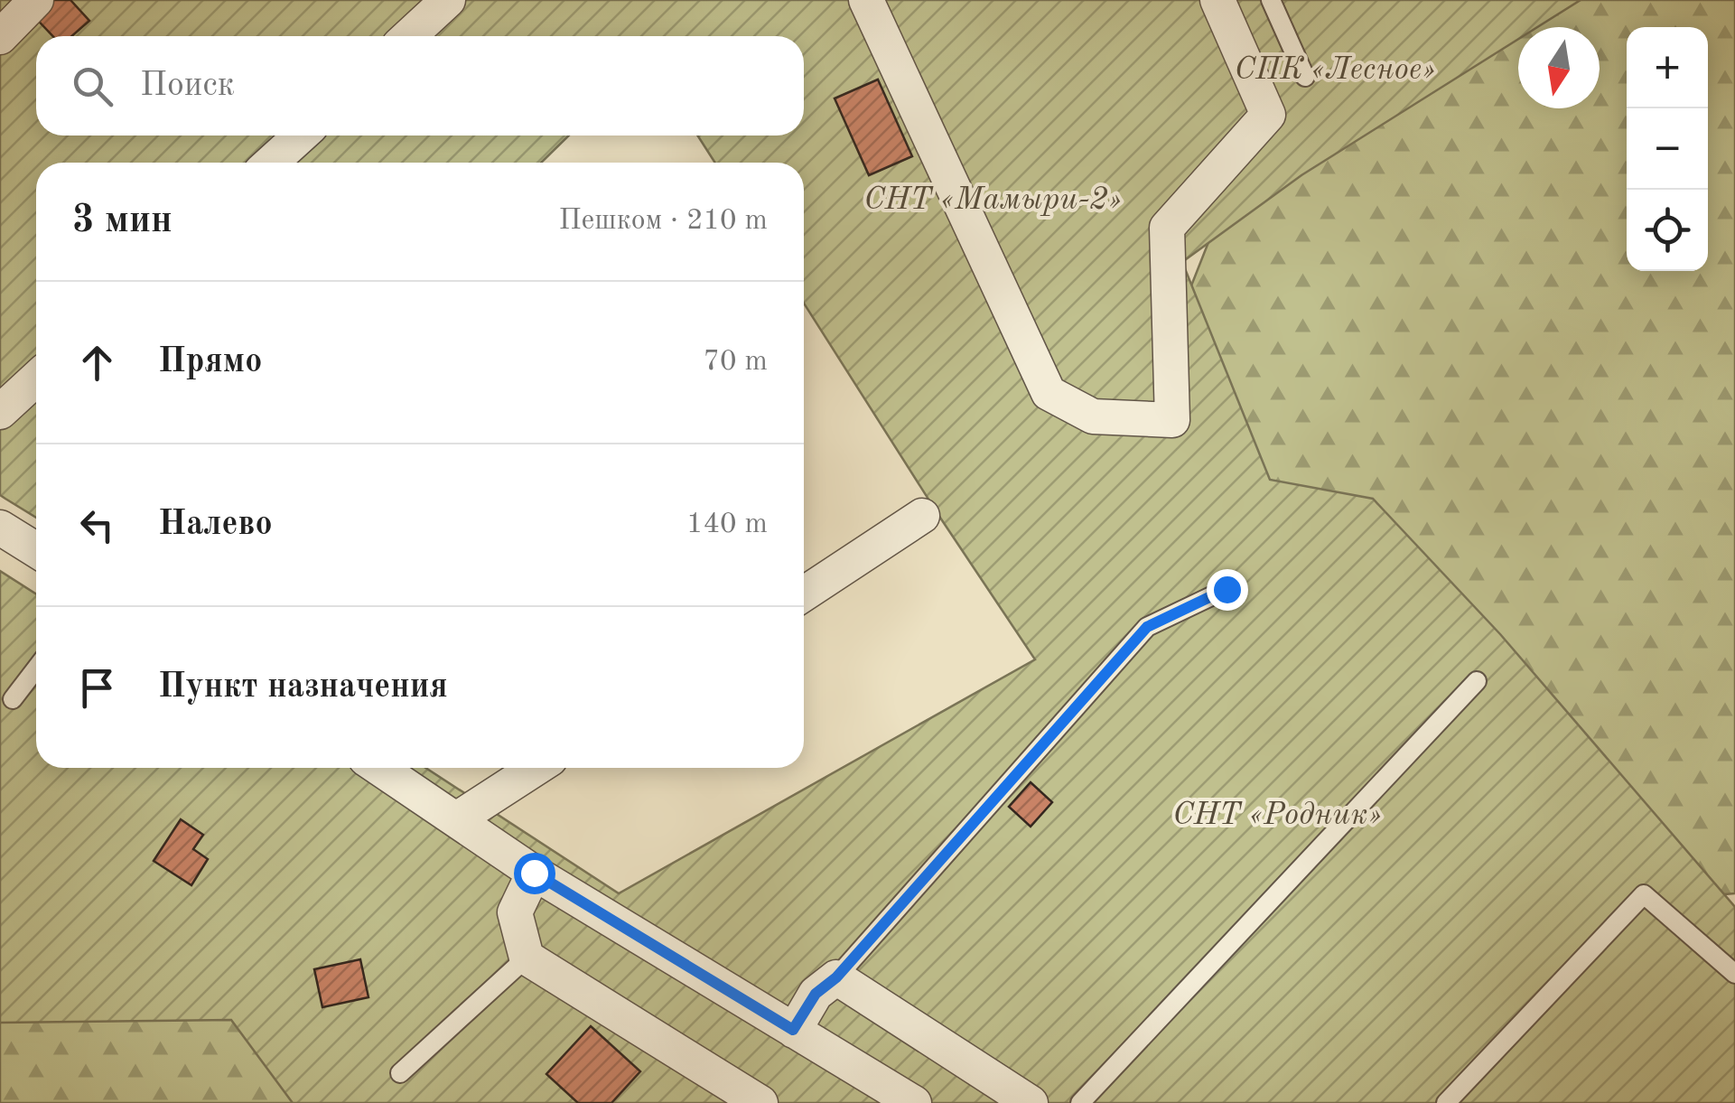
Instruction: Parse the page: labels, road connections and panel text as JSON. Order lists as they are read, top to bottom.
{
  "parks": ["СПК «Лесное»", "СНТ «Мамыри-2»", "СНТ «Родник»"],
  "north": "bottom",
  "page": {
    "map_buttons": ["+", "−"],
    "search": "Поиск",
    "heading": ["3 мин", "Пешком · 210 m"],
    "list": [
      ["Прямо", "70 m"],
      ["Налево", "140 m"],
      "Пункт назначения"
    ]
  }
}
